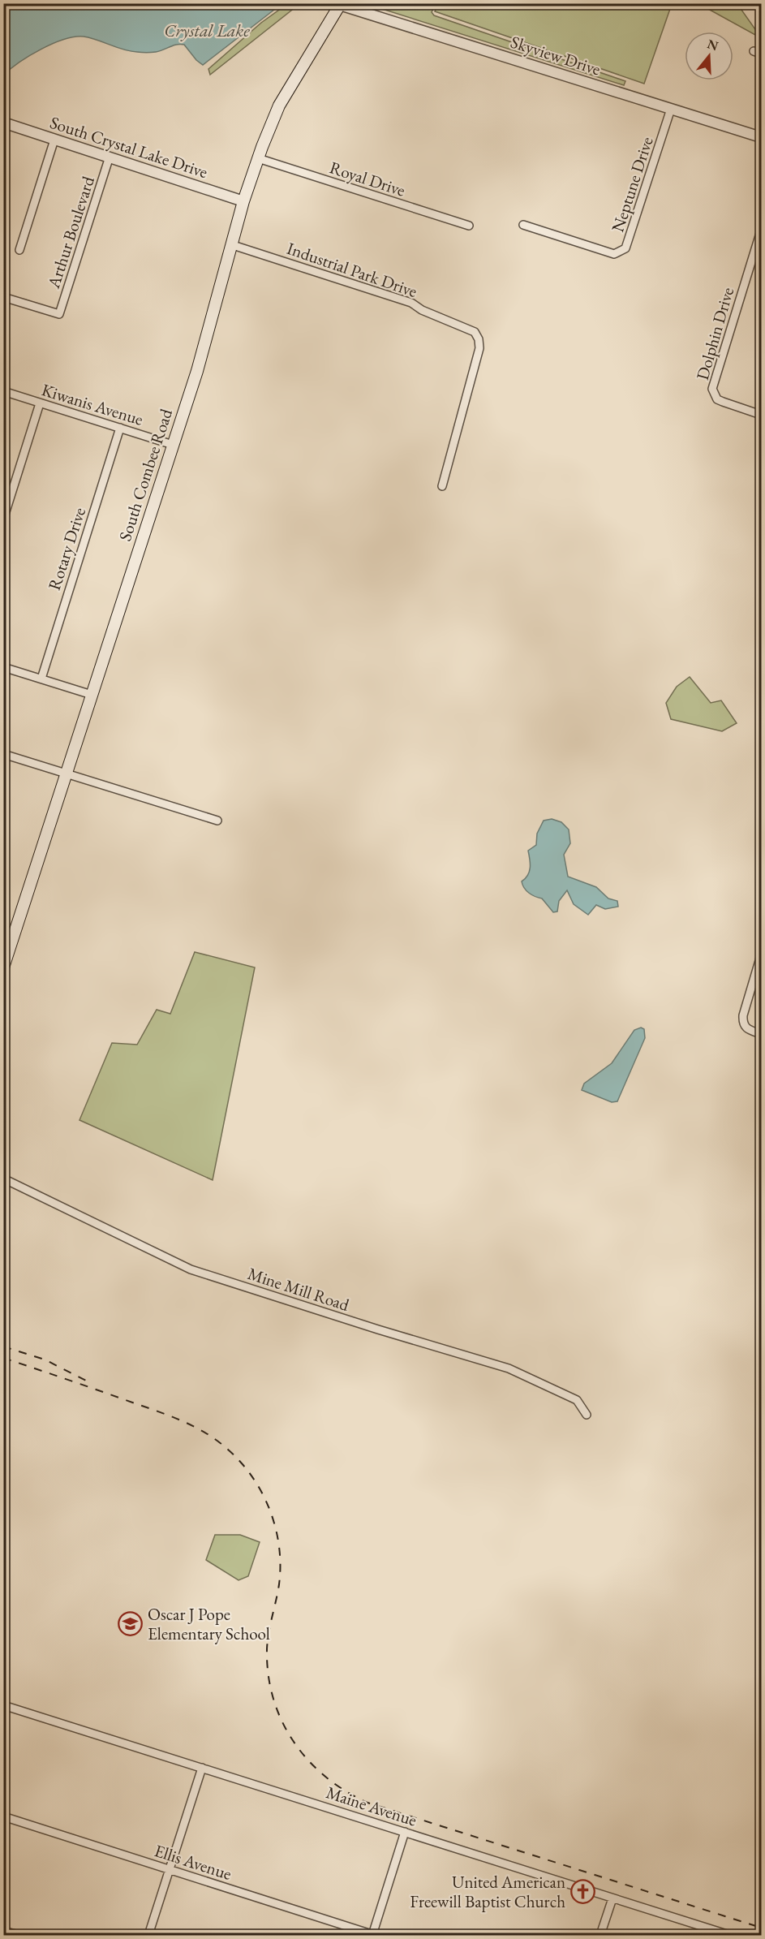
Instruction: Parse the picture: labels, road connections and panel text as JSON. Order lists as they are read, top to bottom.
{
  "streets": {
    "main road": ["South Combee Road"],
    "street": [
      "Skyview Drive",
      "South Crystal Lake Drive",
      "Royal Drive",
      "Neptune Drive",
      "Arthur Boulevard",
      "Industrial Park Drive",
      "Dolphin Drive",
      "Kiwanis Avenue",
      "Rotary Drive",
      "Mine Mill Road",
      "Maine Avenue",
      "Ellis Avenue"
    ]
  },
  "crossings": [
    ["Skyview Drive", "Neptune Drive"],
    ["Skyview Drive", "South Combee Road"],
    ["South Crystal Lake Drive", "Arthur Boulevard"],
    ["South Crystal Lake Drive", "South Combee Road"],
    ["Royal Drive", "South Combee Road"],
    ["Industrial Park Drive", "South Combee Road"],
    ["Kiwanis Avenue", "South Combee Road"],
    ["Kiwanis Avenue", "Rotary Drive"]
  ],
  "water": ["Crystal Lake"],
  "places": {
    "school or university": ["Oscar J Pope Elementary School"],
    "church": ["United American Freewill Baptist Church"]
  },
  "north": "top"
}
